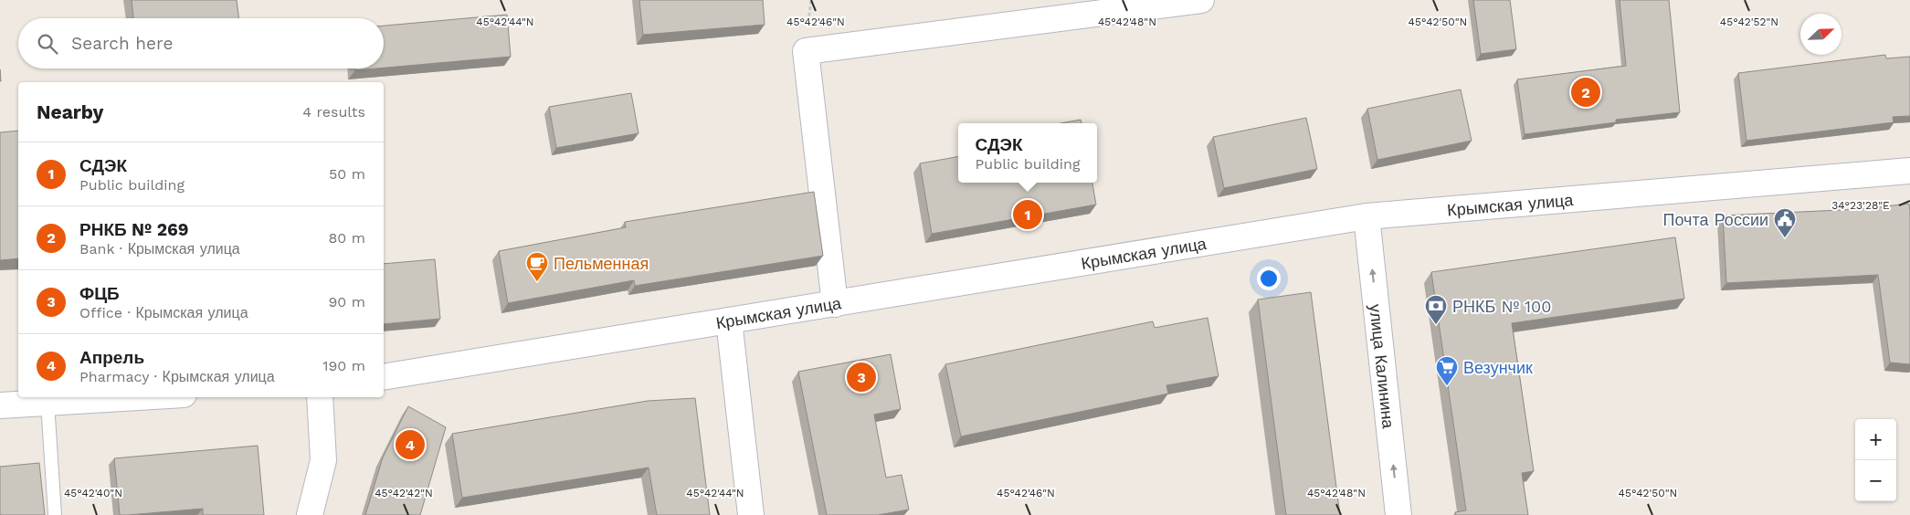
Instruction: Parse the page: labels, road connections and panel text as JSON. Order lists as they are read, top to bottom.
{
  "streets": {
    "main road": ["Крымская улица", "улица Калинина"]
  },
  "crossings": [
    ["Крымская улица", "улица Калинина"]
  ],
  "one_way": ["улица Калинина"],
  "places": {
    "public building": ["Почта России"],
    "cafe": ["Пельменная"],
    "bank": ["РНКБ № 100"],
    "supermarket": ["Везунчик"]
  },
  "north": "top right",
  "page": {
    "search": "Search here",
    "pins": [
      "2",
      "1",
      "3",
      "4"
    ],
    "heading": ["Nearby", "4 results"],
    "popup": ["СДЭК", "Public building"],
    "list": [
      {
        "mark": "1",
        "name": "СДЭК",
        "note": "Public building",
        "value": "50 m"
      },
      {
        "mark": "2",
        "name": "РНКБ № 269",
        "note": "Bank · Крымская улица",
        "value": "80 m"
      },
      {
        "mark": "3",
        "name": "ФЦБ",
        "note": "Office · Крымская улица",
        "value": "90 m"
      },
      {
        "mark": "4",
        "name": "Апрель",
        "note": "Pharmacy · Крымская улица",
        "value": "190 m"
      }
    ],
    "map_buttons": ["+", "−"]
  },
  "coordinates": [
    "45°42'44\"N",
    "45°42'46\"N",
    "45°42'50\"N",
    "45°42'52\"N",
    "45°42'48\"N",
    "34°23'28\"E",
    "45°42'40\"N",
    "45°42'42\"N"
  ]
}
